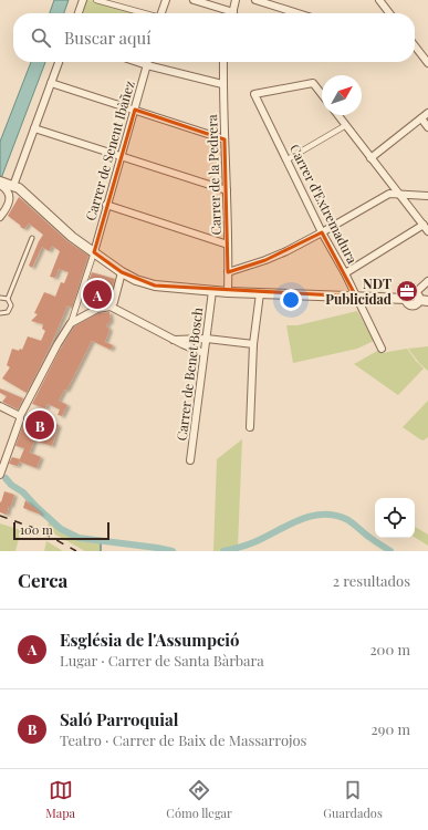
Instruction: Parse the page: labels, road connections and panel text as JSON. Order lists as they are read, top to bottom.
{
  "streets": {
    "street": [
      "Carrer de Senent Ibàñez",
      "Carrer de la Pedrera",
      "Carrer d'Extremadura",
      "Carrer de Benet Bosch"
    ]
  },
  "places": {
    "office": ["NDT Publicidad"]
  },
  "scale_bar": "100 m",
  "north": "top right",
  "page": {
    "search": "Buscar aquí",
    "pins": ["A", "B"],
    "scale": "100 m",
    "heading": ["Cerca", "2 resultados"],
    "list": [
      {
        "mark": "A",
        "name": "Església de l'Assumpció",
        "note": "Lugar · Carrer de Santa Bàrbara",
        "value": "200 m"
      },
      {
        "mark": "B",
        "name": "Saló Parroquial",
        "note": "Teatro · Carrer de Baix de Massarrojos",
        "value": "290 m"
      }
    ],
    "nav": ["Mapa", "Cómo llegar", "Guardados"]
  }
}
